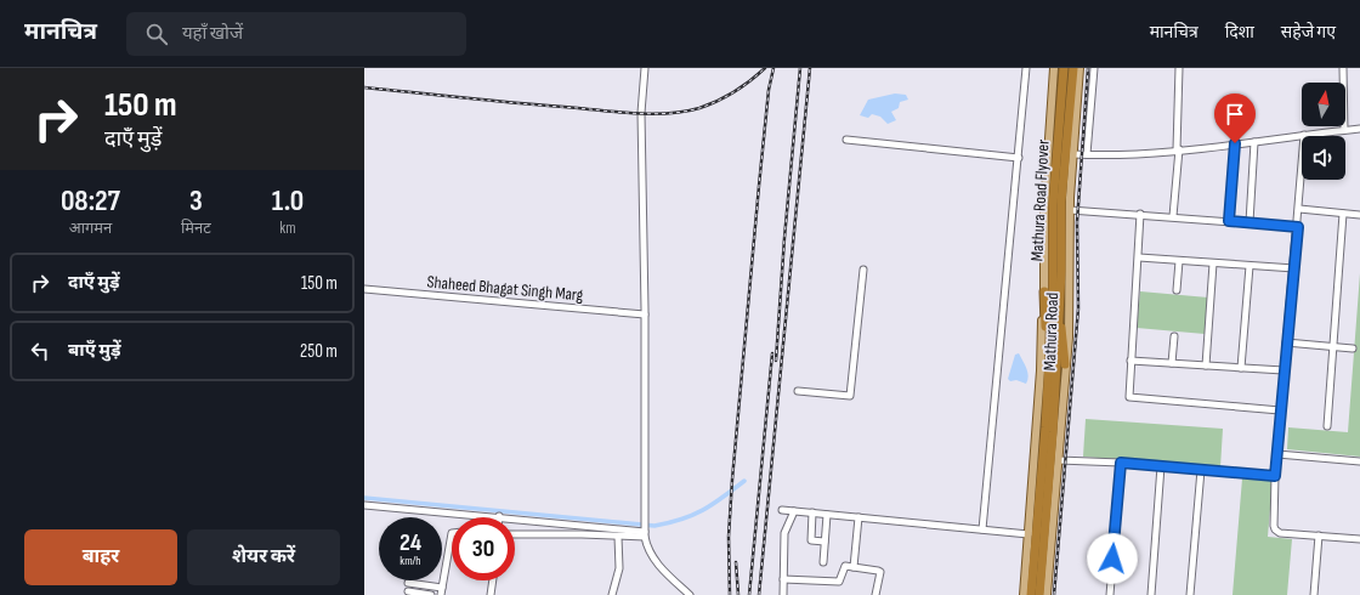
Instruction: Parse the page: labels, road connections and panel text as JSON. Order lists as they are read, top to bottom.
{
  "streets": {
    "highway": ["Mathura Road Flyover", "Mathura Road"],
    "street": ["Shaheed Bhagat Singh Marg"]
  },
  "crossings": [
    ["Mathura Road Flyover", "Mathura Road"]
  ],
  "north": "top",
  "page": {
    "header": "मानचित्र",
    "search": "यहाँ खोजें",
    "nav": ["मानचित्र", "दिशा", "सहेजे गए"],
    "turn": ["150 m", "दाएँ मुड़ें"],
    "eta": [
      "08:27",
      "आगमन",
      "3",
      "मिनट",
      "1.0",
      "km"
    ],
    "list": [
      {
        "name": "दाएँ मुड़ें",
        "value": "150 m"
      },
      {
        "name": "बाएँ मुड़ें",
        "value": "250 m"
      }
    ],
    "speed": "24 km/h",
    "limit": "30",
    "buttons": ["बाहर", "शेयर करें"]
  }
}
